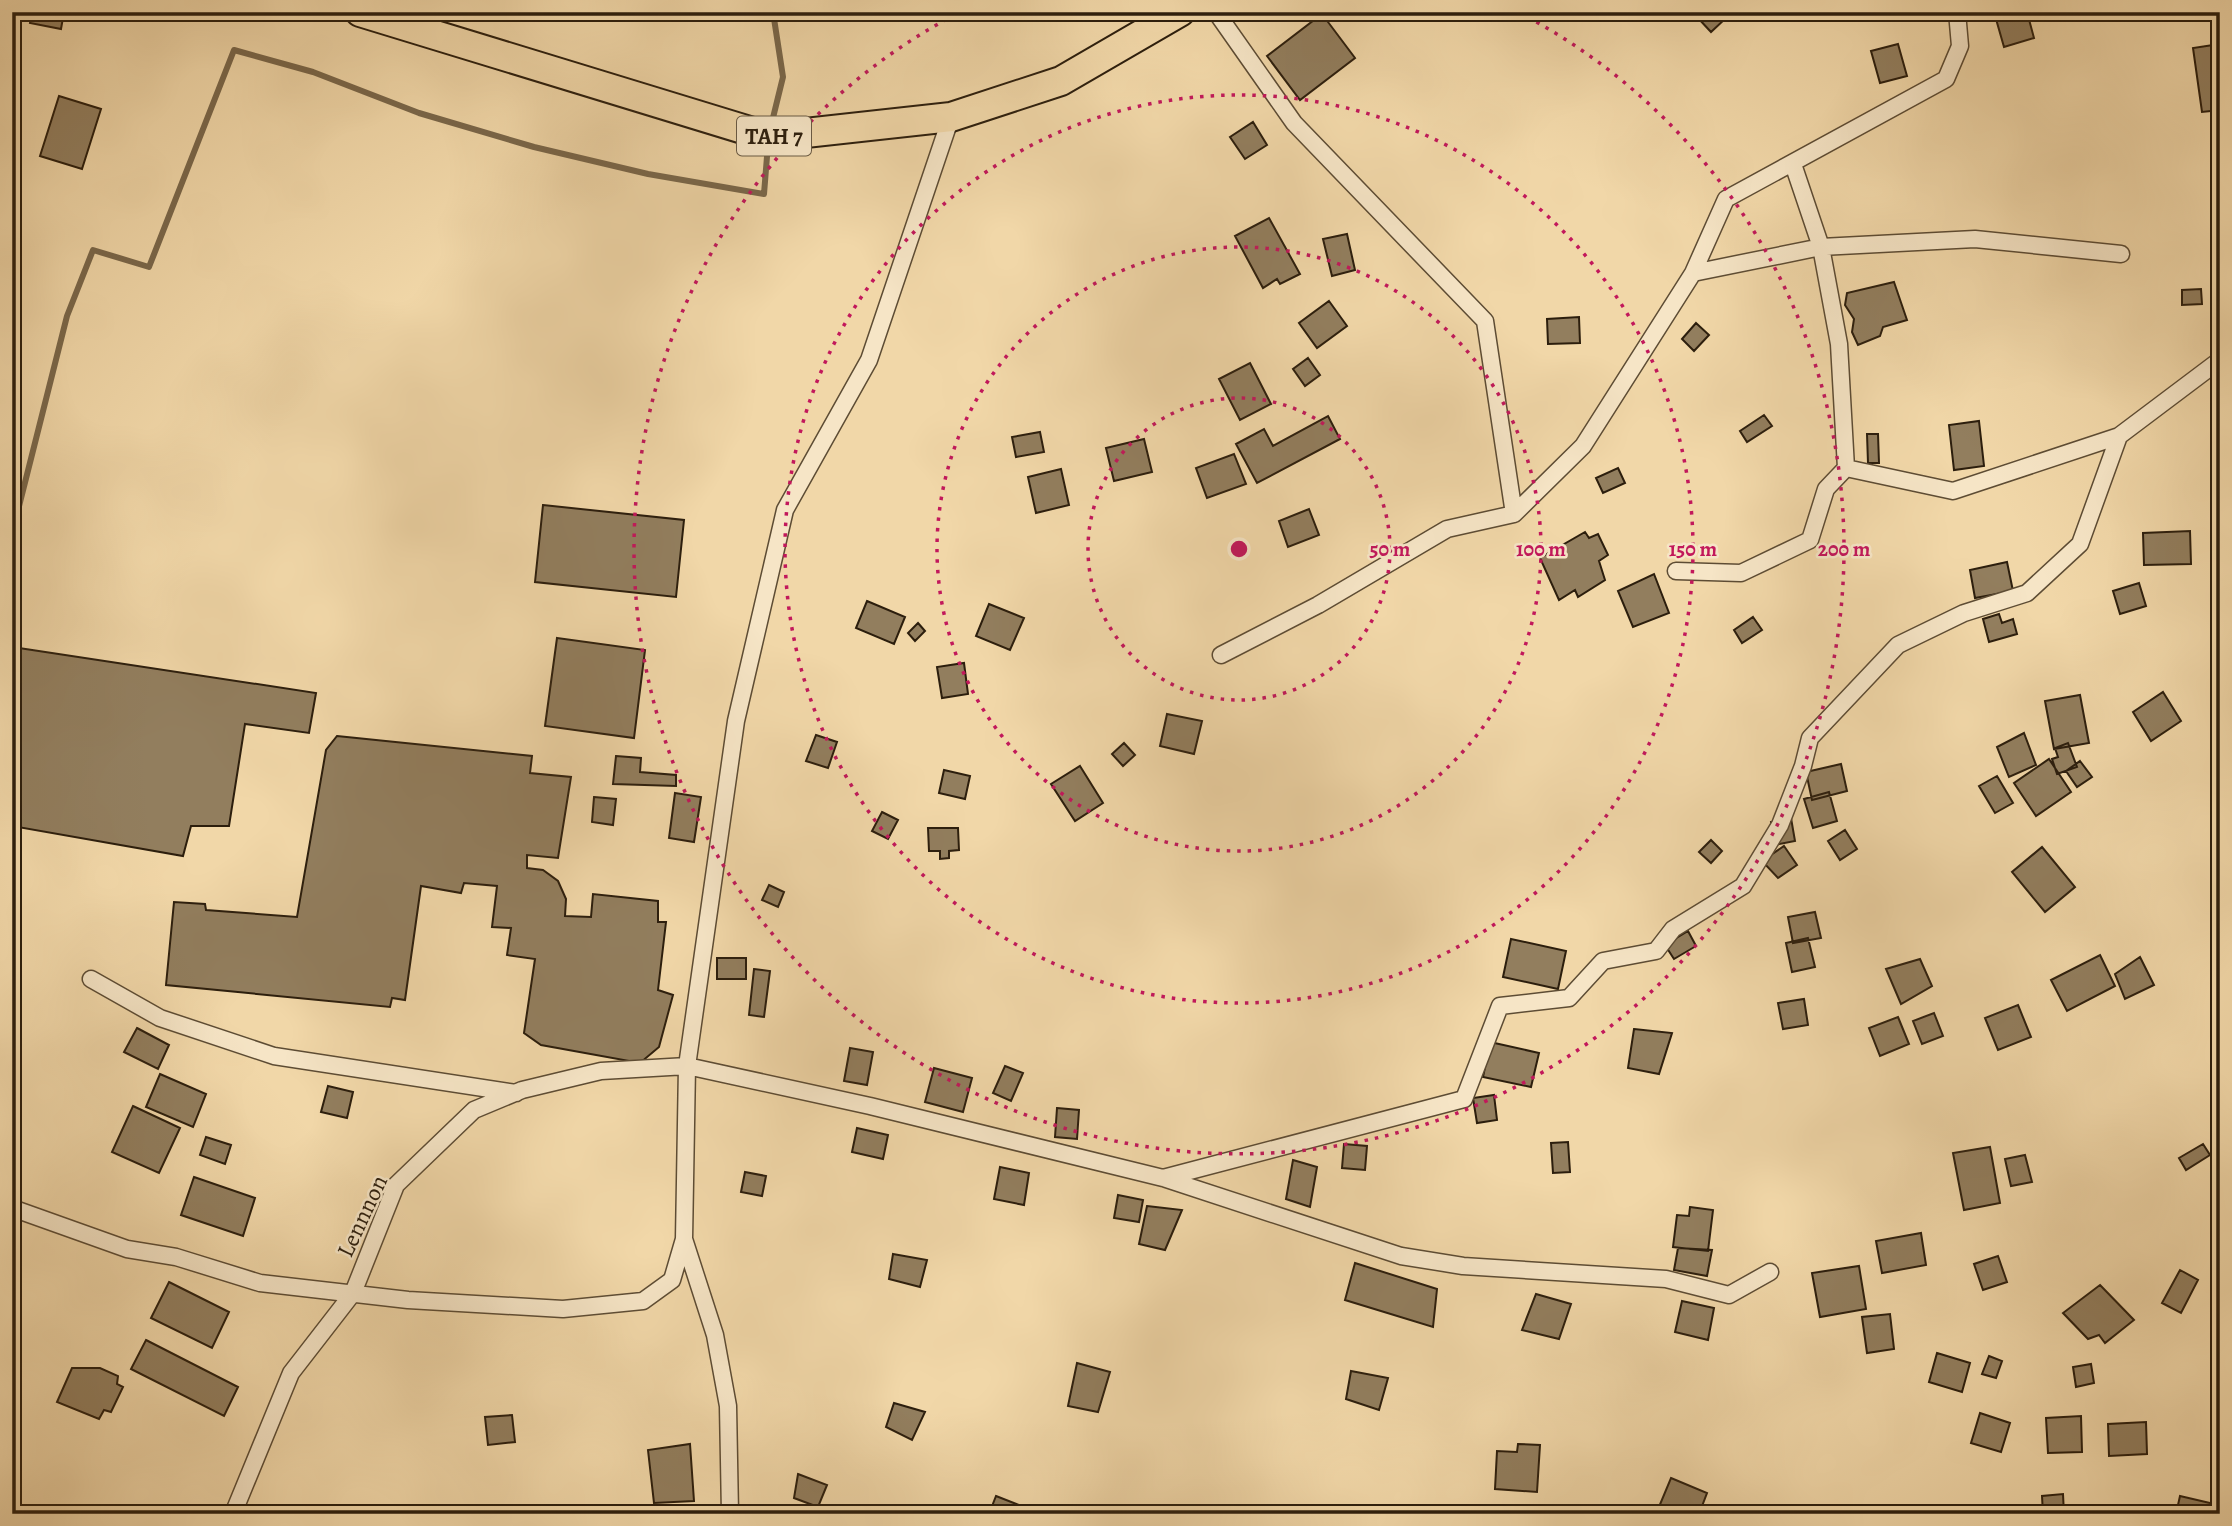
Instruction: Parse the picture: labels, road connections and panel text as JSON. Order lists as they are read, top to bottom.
{
  "streets": {
    "highway": ["TAH 7"],
    "street": ["Lennnon"]
  },
  "rings": [
    "50 m",
    "100 m",
    "150 m",
    "200 m"
  ]
}
